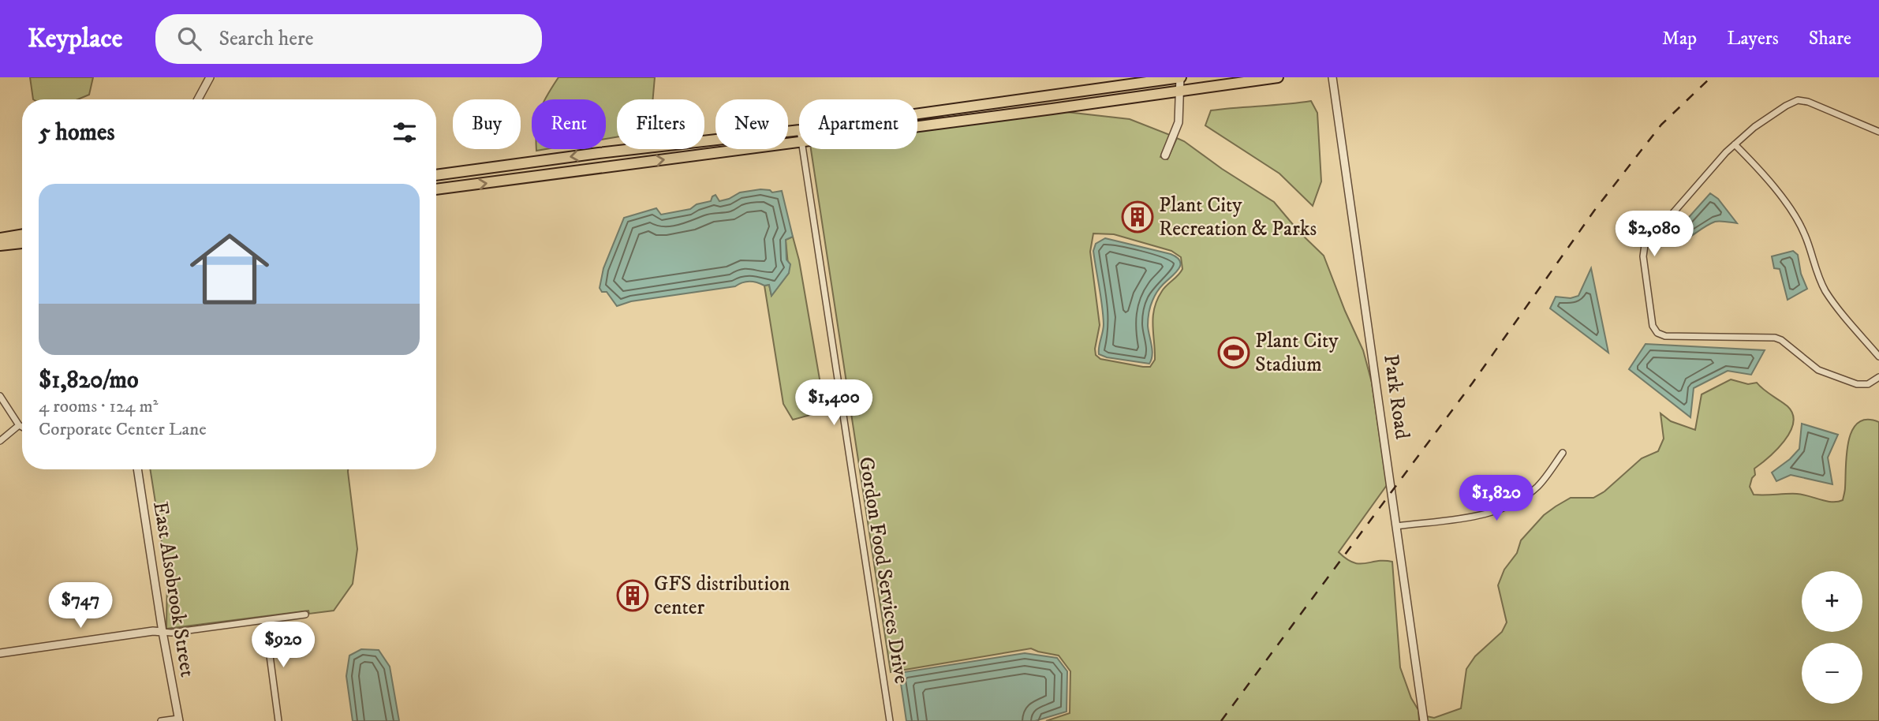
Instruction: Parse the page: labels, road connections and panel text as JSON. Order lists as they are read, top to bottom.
{
  "streets": {
    "street": ["Park Road", "Gordon Food Services Drive", "East Alsobrook Street"]
  },
  "places": {
    "building": ["Plant City Recreation & Parks", "GFS distribution center"],
    "sports": ["Plant City Stadium"]
  },
  "page": {
    "header": "Keyplace",
    "search": "Search here",
    "nav": ["Map", "Layers", "Share"],
    "chip": [
      "Buy",
      "Rent",
      "Filters",
      "New",
      "Apartment"
    ],
    "heading": "5 homes",
    "list": [
      {
        "name": "$1,820/mo",
        "note": "4 rooms · 124 m² · Corporate Center Lane"
      }
    ],
    "price": [
      "$2,080",
      "$1,400",
      "$1,820",
      "$747",
      "$920"
    ],
    "map_buttons": ["+", "−"]
  }
}
